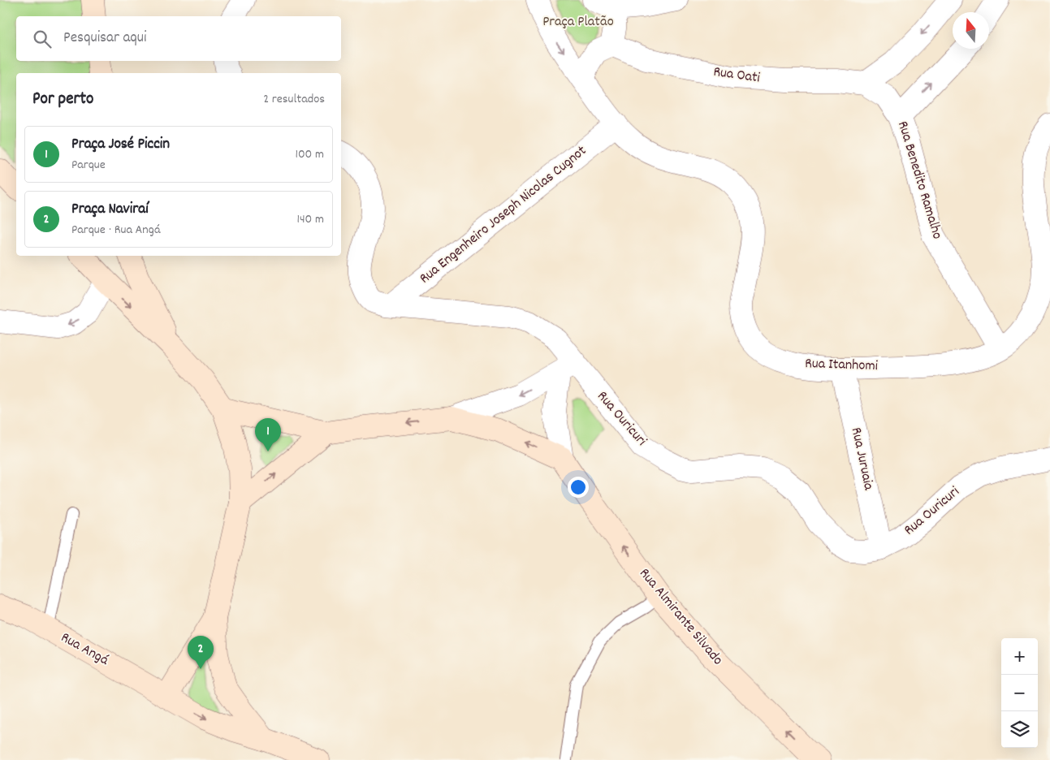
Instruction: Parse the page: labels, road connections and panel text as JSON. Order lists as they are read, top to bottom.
{
  "streets": {
    "street": [
      "Rua Oati",
      "Rua Benedito Ramalho",
      "Rua Engenheiro Joseph Nicolas Cugnot",
      "Rua Itanhomi",
      "Rua Ouricuri",
      "Rua Juruaia",
      "Rua Almirante Silvado",
      "Rua Angá"
    ]
  },
  "crossings": [
    ["Rua Oati", "Rua Benedito Ramalho"],
    ["Rua Benedito Ramalho", "Rua Itanhomi"],
    ["Rua Engenheiro Joseph Nicolas Cugnot", "Rua Itanhomi"],
    ["Rua Engenheiro Joseph Nicolas Cugnot", "Rua Ouricuri"],
    ["Rua Itanhomi", "Rua Juruaia"],
    ["Rua Ouricuri", "Rua Juruaia"],
    ["Rua Ouricuri", "Rua Almirante Silvado"]
  ],
  "one_way": ["Rua Almirante Silvado"],
  "parks": ["Praça Platão"],
  "north": "top",
  "page": {
    "search": "Pesquisar aqui",
    "heading": ["Por perto", "2 resultados"],
    "list": [
      {
        "mark": "1",
        "name": "Praça José Piccin",
        "note": "Parque",
        "value": "100 m"
      },
      {
        "mark": "2",
        "name": "Praça Naviraí",
        "note": "Parque · Rua Angá",
        "value": "140 m"
      }
    ],
    "pins": ["1", "2"],
    "map_buttons": ["+", "−"]
  }
}
